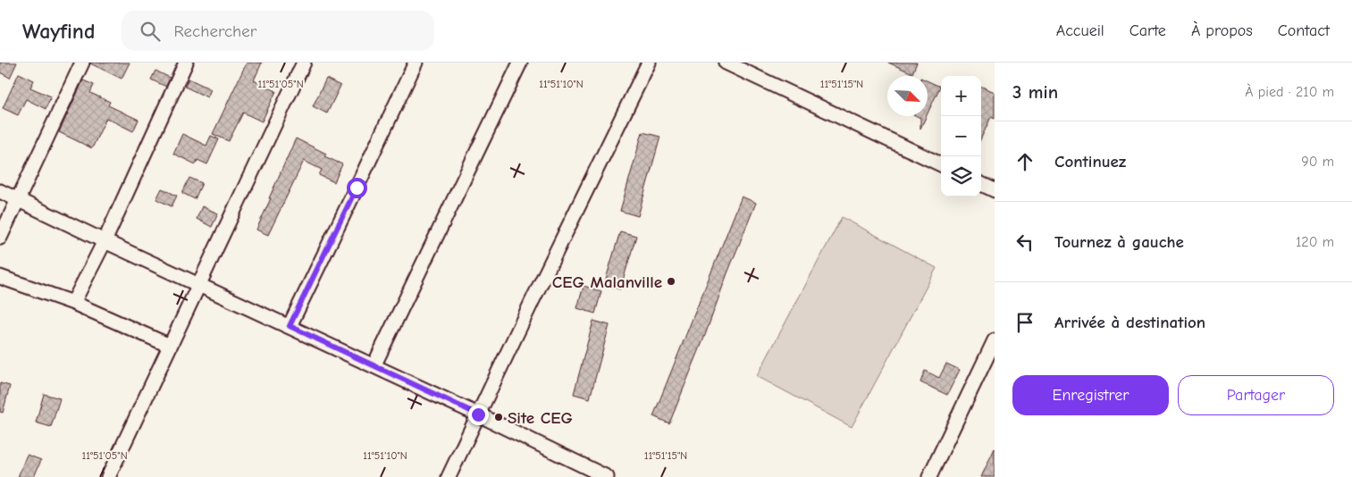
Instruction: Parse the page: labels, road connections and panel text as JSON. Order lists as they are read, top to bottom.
{
  "places": ["CEG Malanville", "Site CEG"],
  "north": "bottom right",
  "page": {
    "header": "Wayfind",
    "search": "Rechercher",
    "nav": [
      "Accueil",
      "Carte",
      "À propos",
      "Contact"
    ],
    "heading": ["3 min", "À pied · 210 m"],
    "map_buttons": ["+", "−"],
    "list": [
      ["Continuez", "90 m"],
      ["Tournez à gauche", "120 m"],
      "Arrivée à destination"
    ],
    "buttons": ["Enregistrer", "Partager"]
  },
  "coordinates": ["11°51'05\"N", "11°51'10\"N", "11°51'15\"N"]
}
